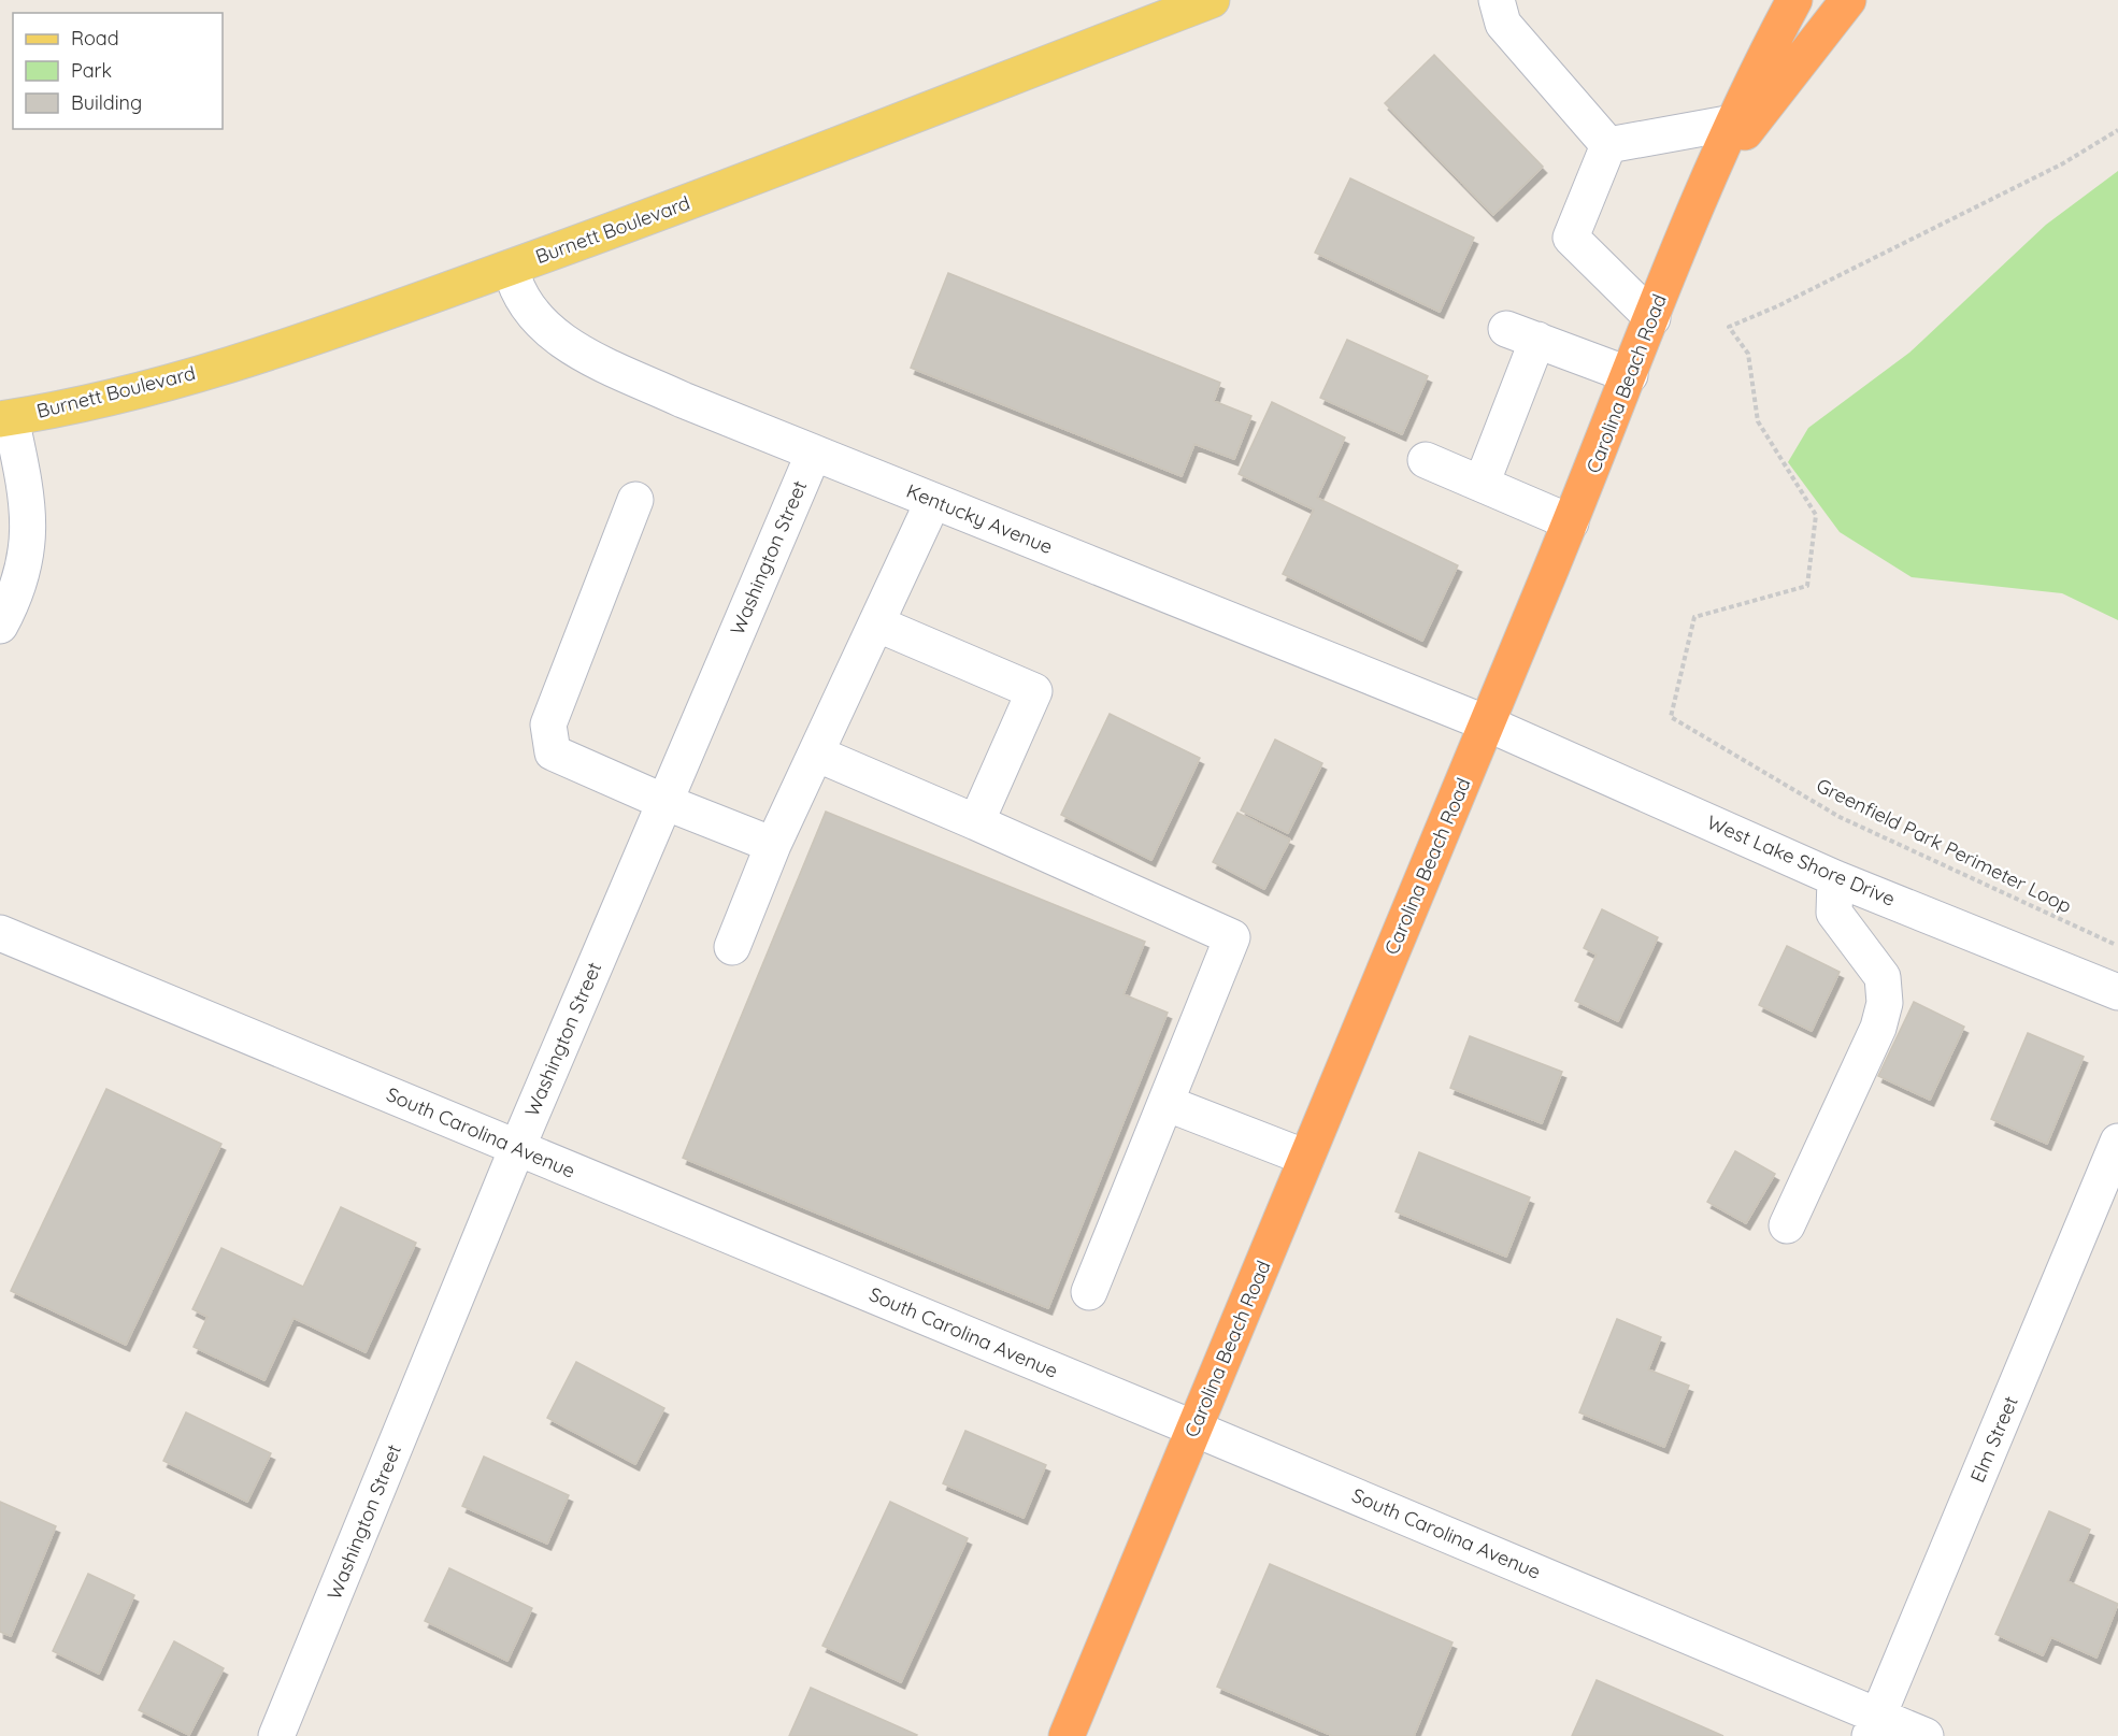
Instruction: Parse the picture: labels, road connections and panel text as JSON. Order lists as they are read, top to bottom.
{
  "streets": {
    "highway": ["Carolina Beach Road"],
    "main road": ["Burnett Boulevard"],
    "street": [
      "Kentucky Avenue",
      "Washington Street",
      "West Lake Shore Drive",
      "South Carolina Avenue",
      "Elm Street"
    ],
    "path": ["Greenfield Park Perimeter Loop"]
  },
  "crossings": [
    ["Burnett Boulevard", "Kentucky Avenue"],
    ["Carolina Beach Road", "Kentucky Avenue"],
    ["Carolina Beach Road", "West Lake Shore Drive"],
    ["Carolina Beach Road", "South Carolina Avenue"],
    ["Kentucky Avenue", "Washington Street"],
    ["Kentucky Avenue", "West Lake Shore Drive"],
    ["Washington Street", "South Carolina Avenue"],
    ["South Carolina Avenue", "Elm Street"]
  ],
  "legend": ["Road", "Park", "Building"]
}
